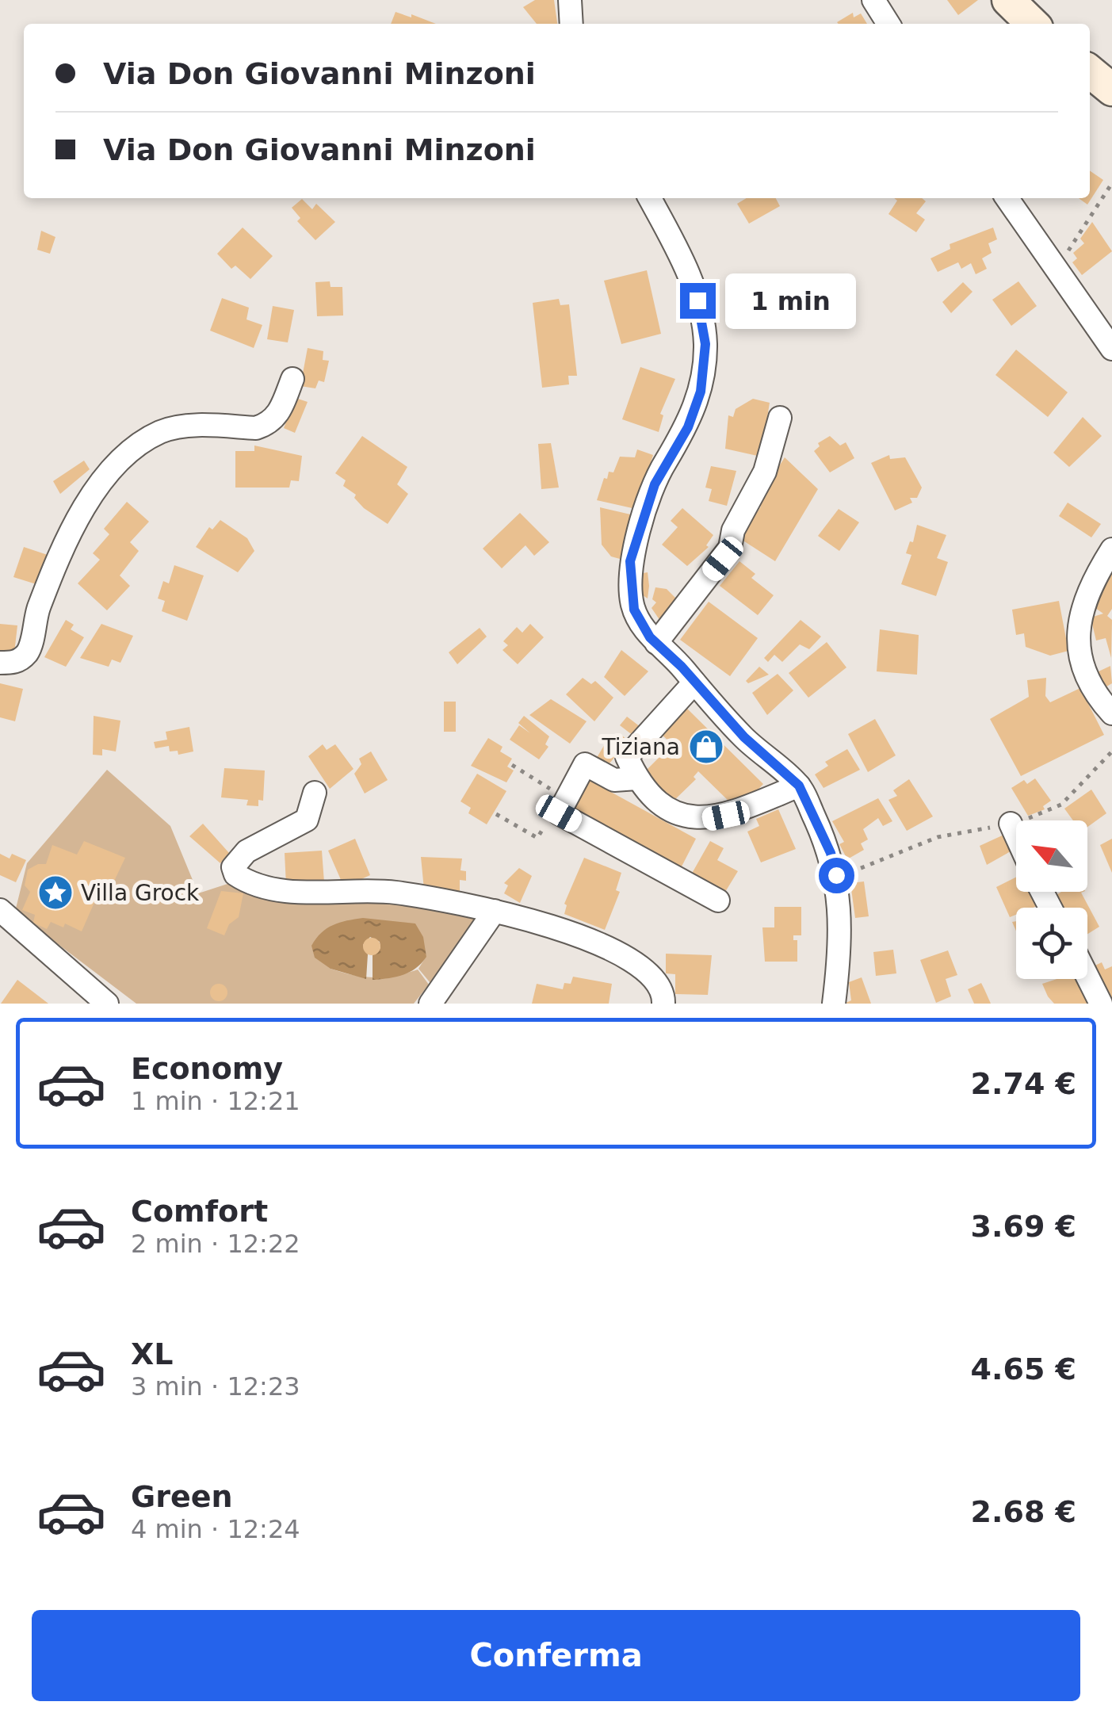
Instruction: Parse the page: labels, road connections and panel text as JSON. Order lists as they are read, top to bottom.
{
  "places": {
    "shop": ["Tiziana"],
    "place": ["Villa Grock"]
  },
  "north": "top left",
  "page": {
    "banner": ["Via Don Giovanni Minzoni", "Via Don Giovanni Minzoni"],
    "bubble": "1 min",
    "list": [
      {
        "name": "Economy",
        "note": "1 min · 12:21",
        "value": "2.74 €"
      },
      {
        "name": "Comfort",
        "note": "2 min · 12:22",
        "value": "3.69 €"
      },
      {
        "name": "XL",
        "note": "3 min · 12:23",
        "value": "4.65 €"
      },
      {
        "name": "Green",
        "note": "4 min · 12:24",
        "value": "2.68 €"
      }
    ],
    "buttons": "Conferma"
  }
}
